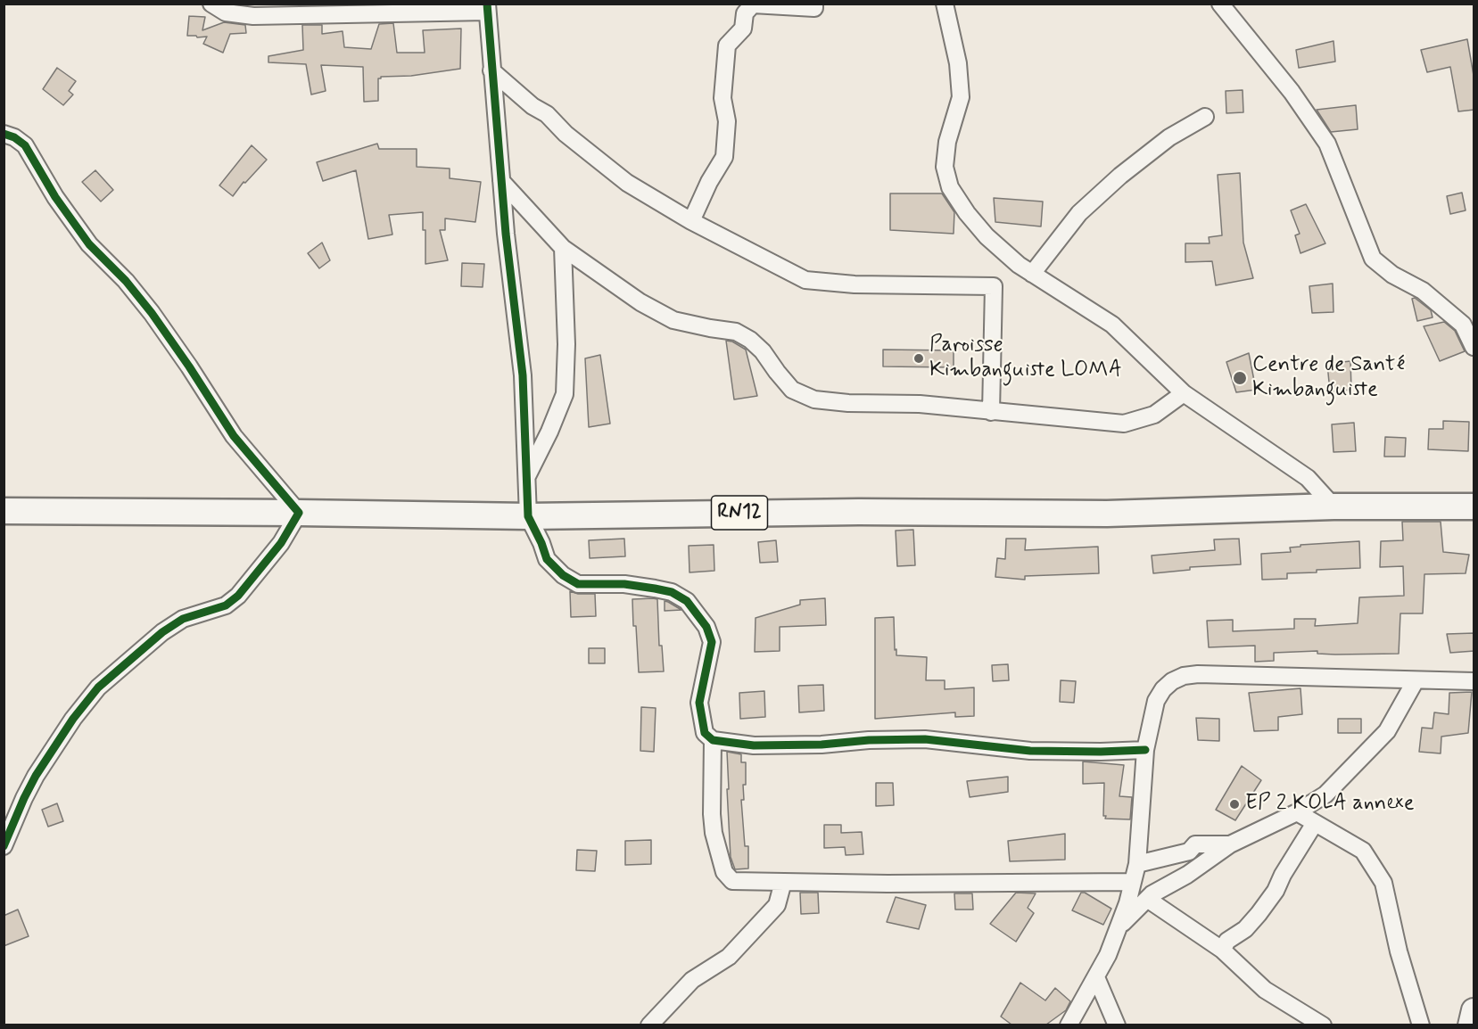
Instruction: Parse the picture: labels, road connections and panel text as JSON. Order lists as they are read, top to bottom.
{
  "streets": {
    "main road": ["RN12"]
  },
  "places": ["Paroisse Kimbanguiste LOMA", "Centre de Santé Kimbanguiste", "EP 2 KOLA annexe"]
}
